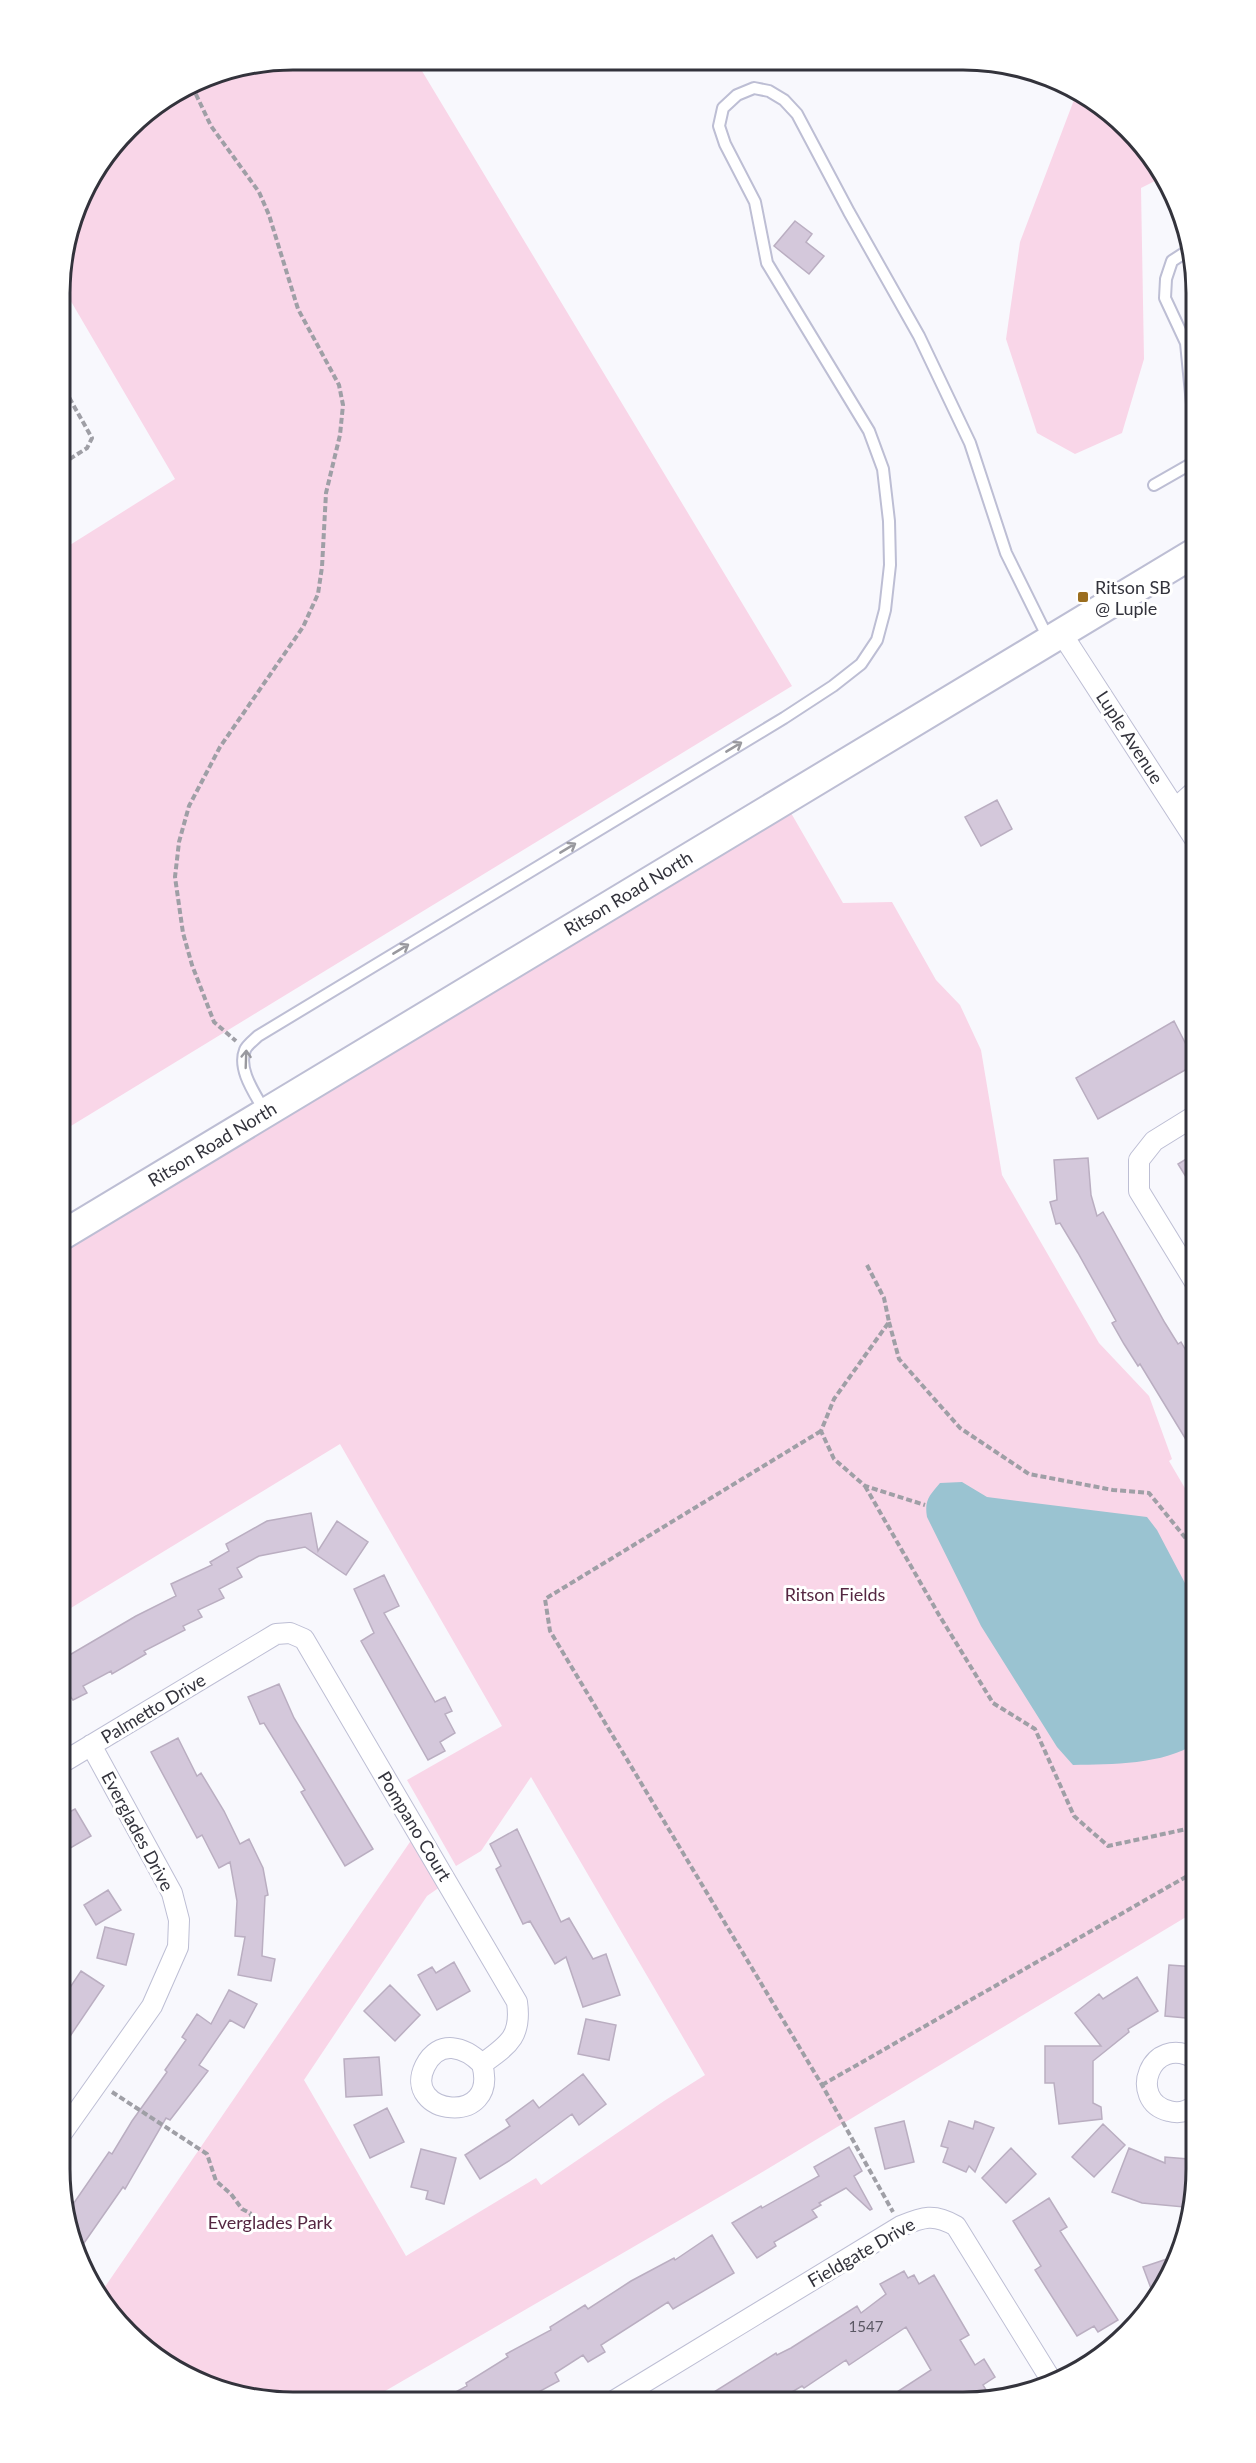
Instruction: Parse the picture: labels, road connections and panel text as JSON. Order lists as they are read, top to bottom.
{
  "streets": {
    "main road": ["Ritson Road North"],
    "street": [
      "Luple Avenue",
      "Palmetto Drive",
      "Pompano Court",
      "Everglades Drive",
      "Fieldgate Drive"
    ]
  },
  "crossings": [
    ["Luple Avenue", "Ritson Road North"],
    ["Palmetto Drive", "Pompano Court"],
    ["Palmetto Drive", "Everglades Drive"]
  ],
  "parks": ["Ritson Fields", "Everglades Park"],
  "places": {
    "transit": ["Ritson SB @ Luple"]
  },
  "house_numbers": ["1547"]
}
